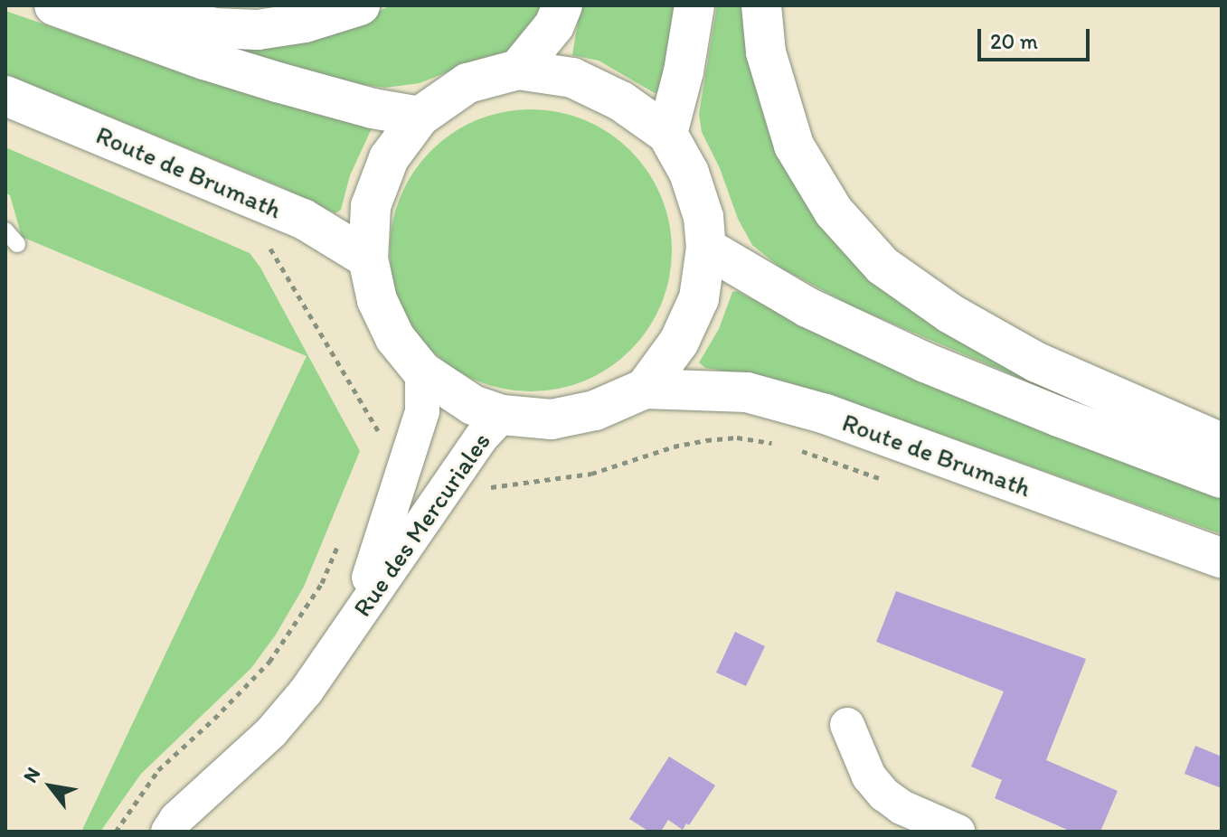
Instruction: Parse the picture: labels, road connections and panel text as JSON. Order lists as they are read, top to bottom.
{
  "streets": {
    "main road": ["Route de Brumath"],
    "street": ["Rue des Mercuriales"]
  },
  "scale_bar": "20 m",
  "north": "top left"
}
